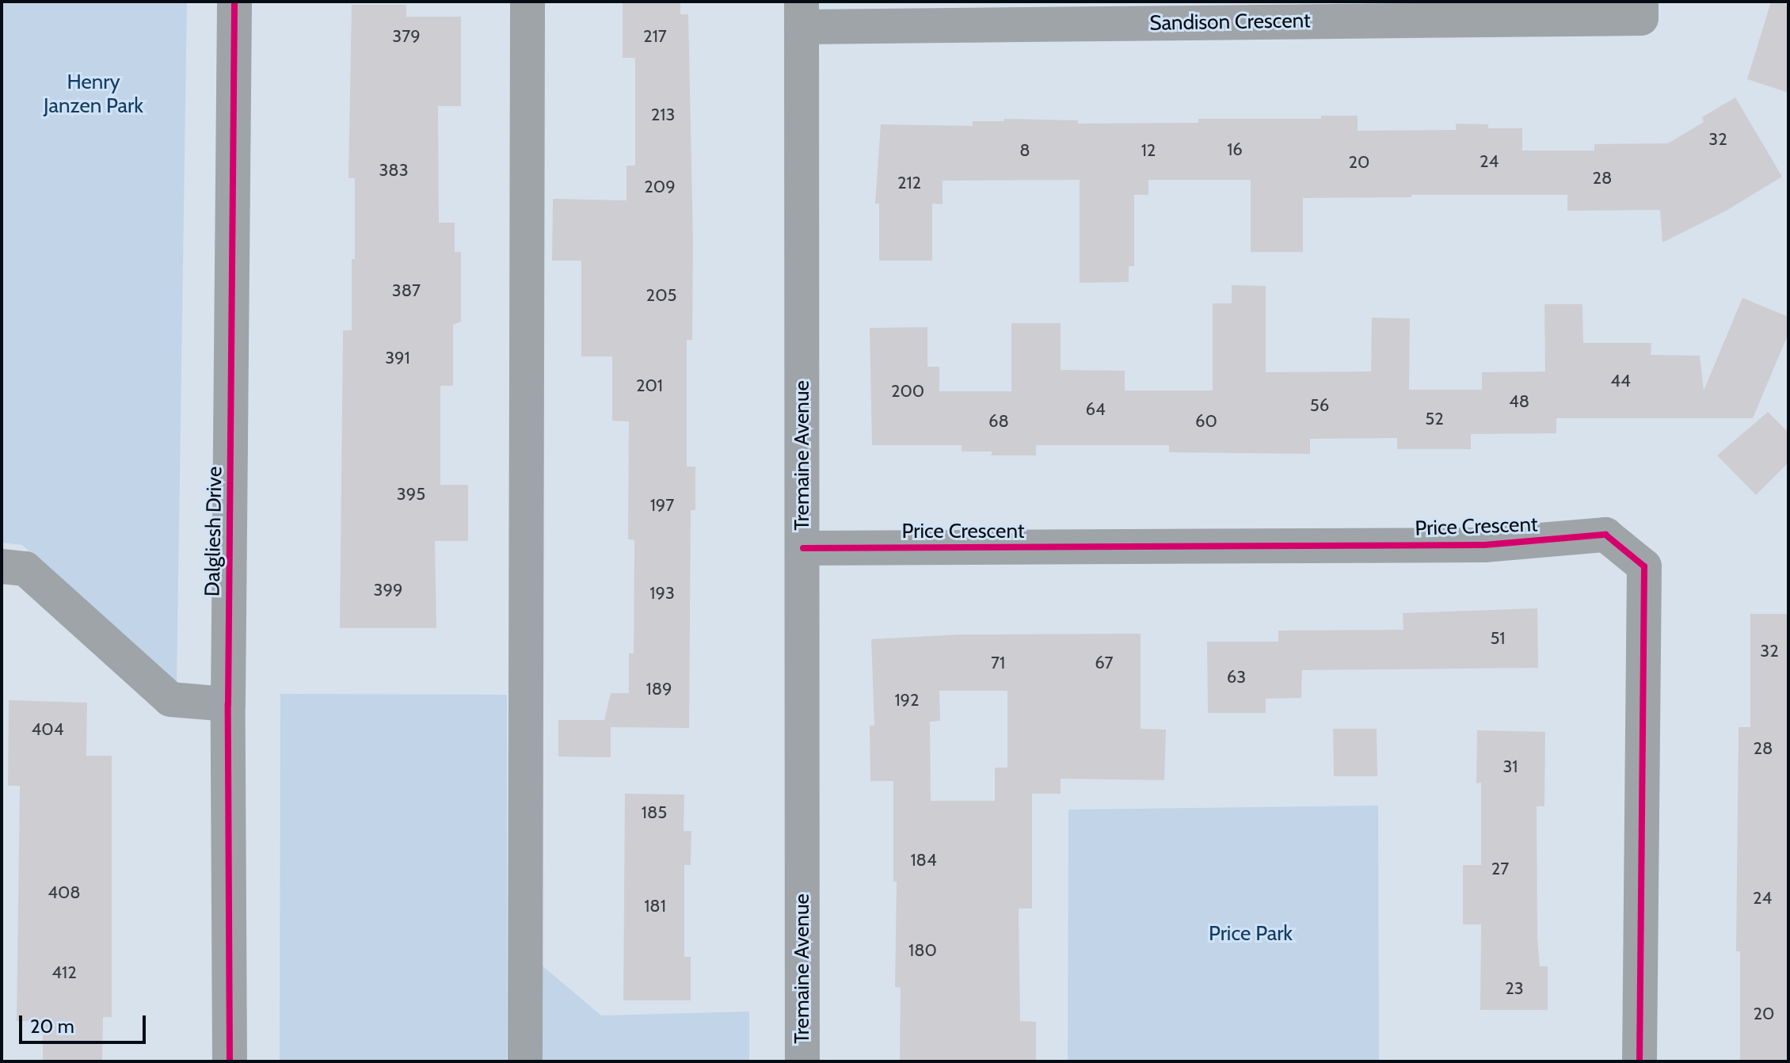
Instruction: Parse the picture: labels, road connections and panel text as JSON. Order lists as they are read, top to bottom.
{
  "streets": {
    "street": [
      "Sandison Crescent",
      "Tremaine Avenue",
      "Price Crescent",
      "Dalgliesh Drive"
    ]
  },
  "crossings": [
    ["Sandison Crescent", "Tremaine Avenue"],
    ["Tremaine Avenue", "Price Crescent"]
  ],
  "parks": ["Henry Janzen Park", "Price Park"],
  "house_numbers": [
    "379",
    "217",
    "213",
    "32",
    "16",
    "8",
    "12",
    "24",
    "20",
    "383",
    "28",
    "212",
    "209",
    "387",
    "205",
    "391",
    "44",
    "201",
    "200",
    "48",
    "56",
    "64",
    "52",
    "68",
    "60",
    "395",
    "197",
    "399",
    "193",
    "51",
    "32",
    "71",
    "67",
    "63",
    "189",
    "192",
    "404",
    "28",
    "31",
    "185",
    "184",
    "27",
    "408",
    "24",
    "181",
    "180",
    "412",
    "23",
    "20"
  ],
  "scale_bar": "20 m"
}
